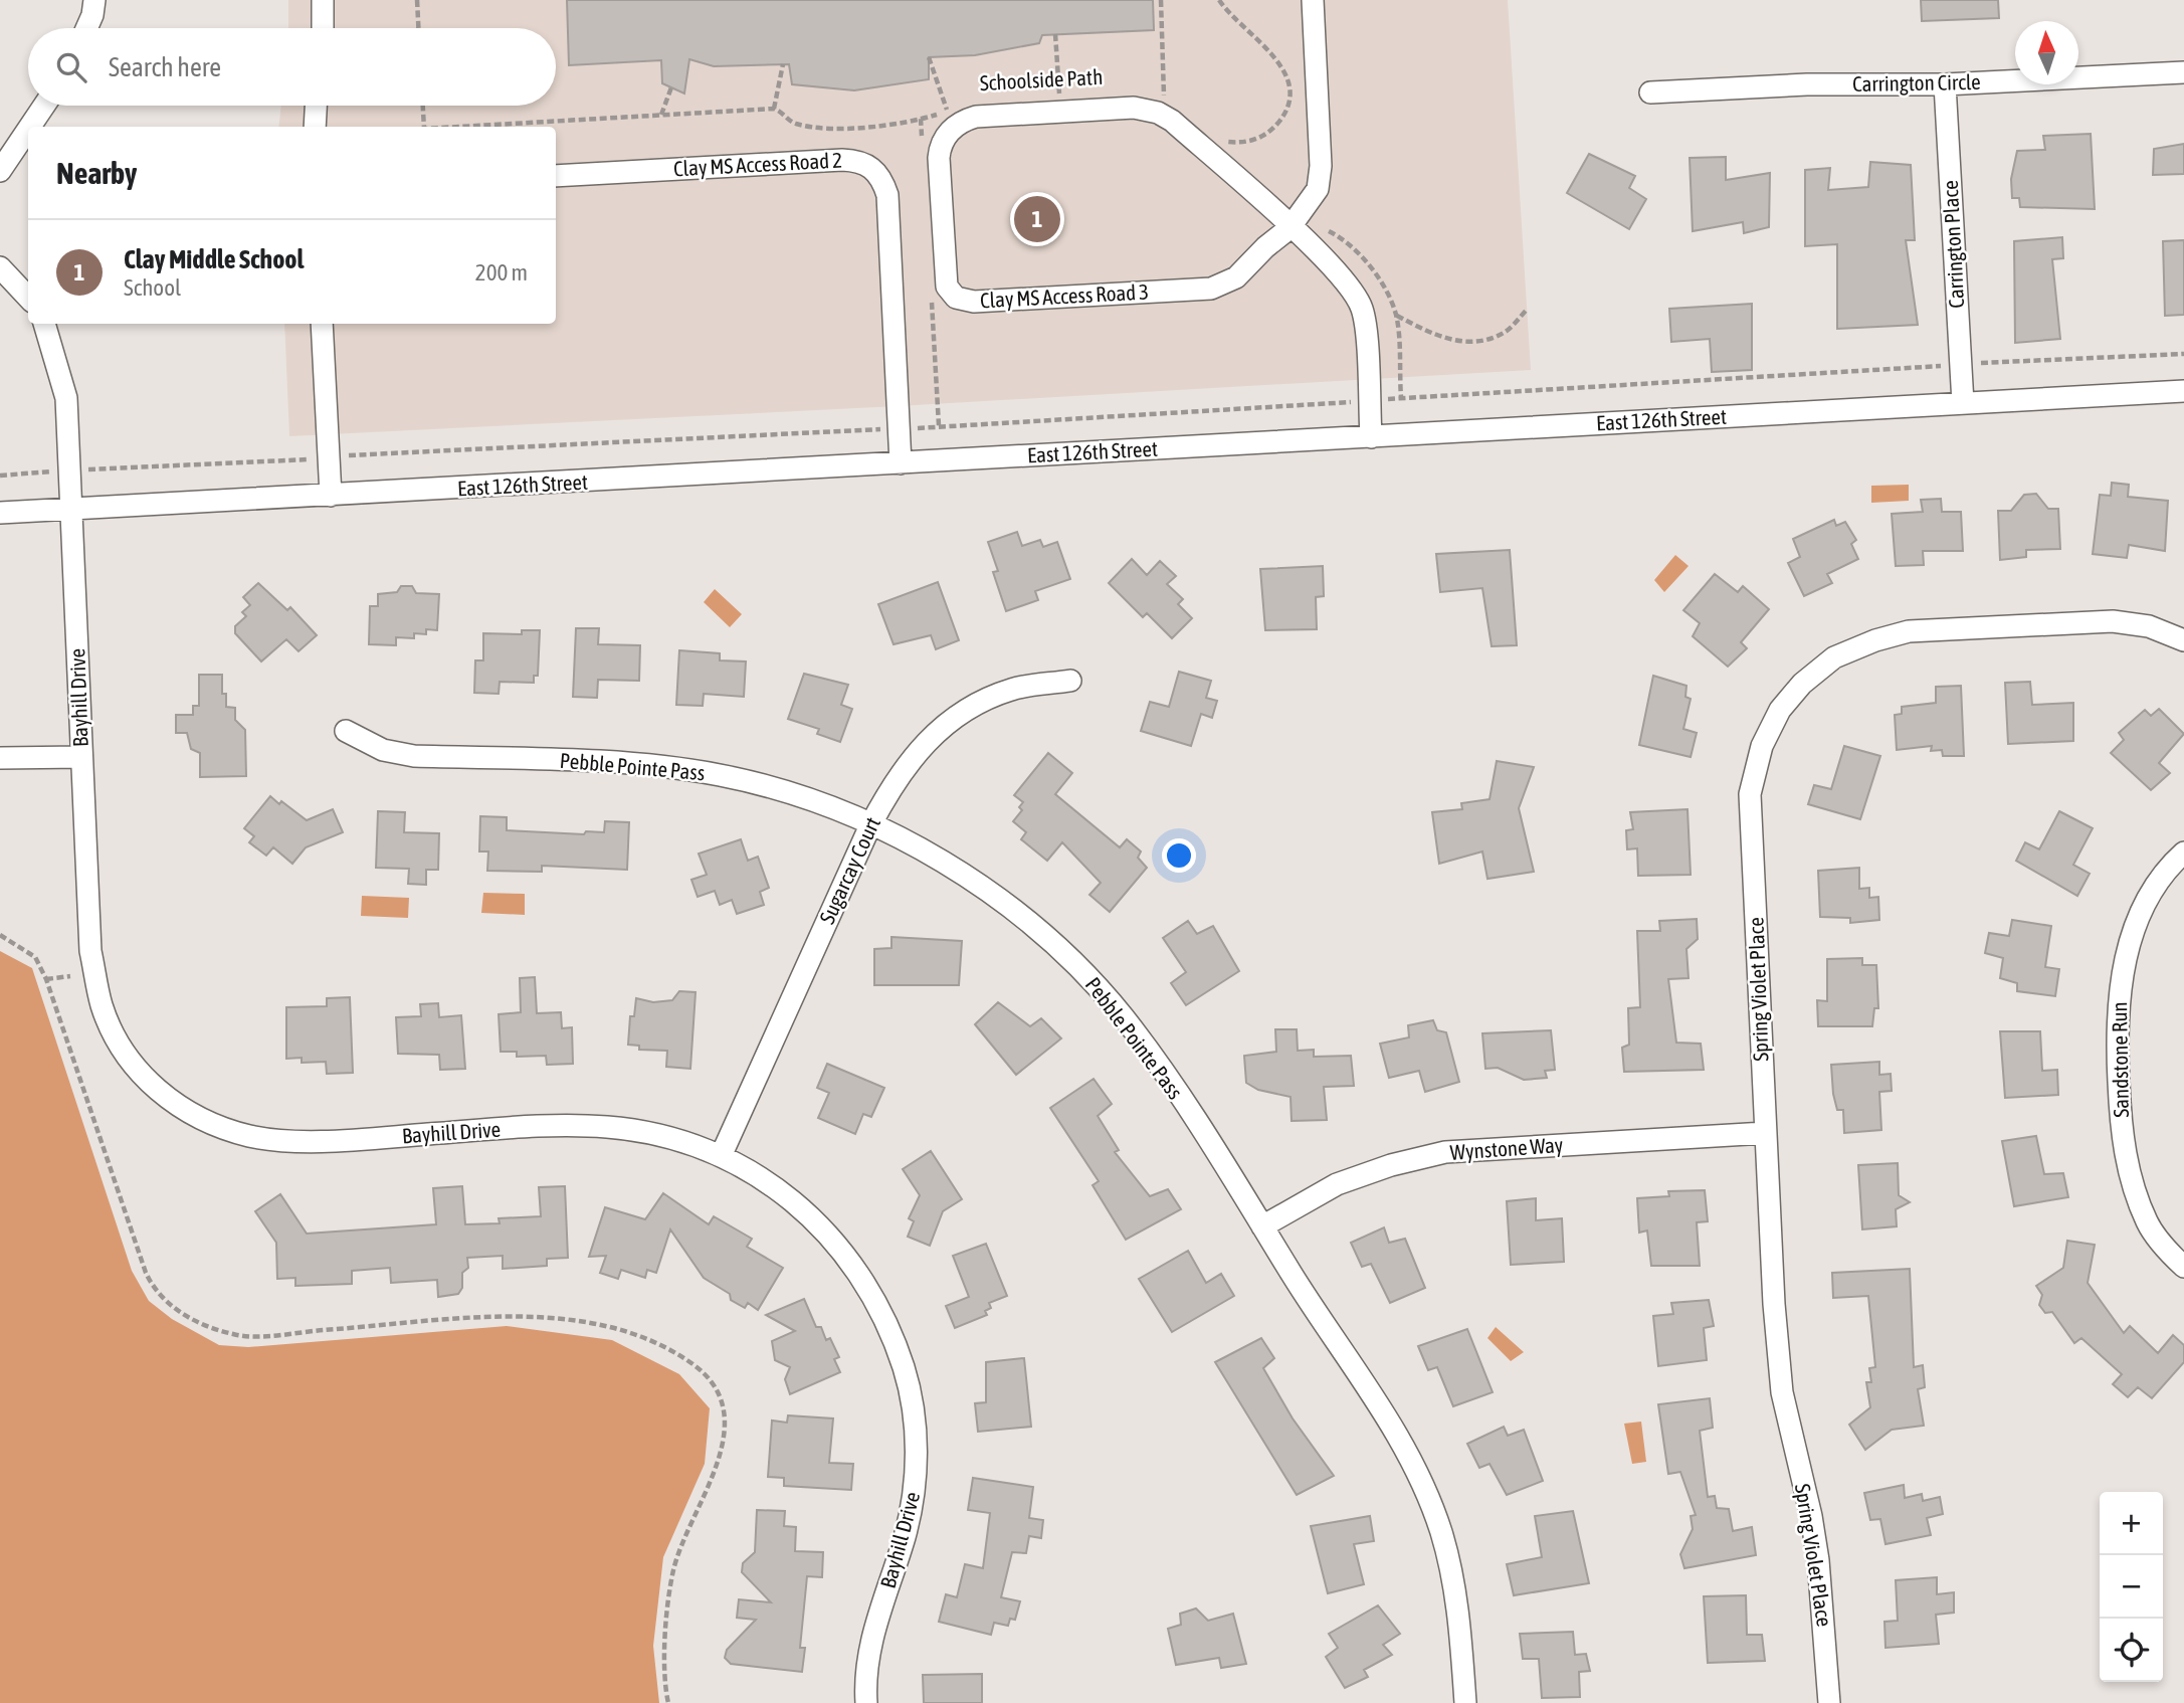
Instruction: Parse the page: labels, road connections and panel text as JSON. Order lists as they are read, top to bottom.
{
  "streets": {
    "street": [
      "Carrington Circle",
      "Clay MS Access Road 2",
      "Carrington Place",
      "Clay MS Access Road 3",
      "East 126th Street",
      "Bayhill Drive",
      "Pebble Pointe Pass",
      "Sugarcay Court",
      "Spring Violet Place",
      "Sandstone Run",
      "Wynstone Way"
    ],
    "path": ["Schoolside Path"]
  },
  "crossings": [
    ["Carrington Circle", "Carrington Place"],
    ["Clay MS Access Road 2", "East 126th Street"],
    ["Carrington Place", "East 126th Street"],
    ["Clay MS Access Road 3", "East 126th Street"],
    ["East 126th Street", "Bayhill Drive"],
    ["Bayhill Drive", "Sugarcay Court"],
    ["Pebble Pointe Pass", "Sugarcay Court"],
    ["Pebble Pointe Pass", "Wynstone Way"],
    ["Spring Violet Place", "Wynstone Way"]
  ],
  "north": "top",
  "page": {
    "search": "Search here",
    "heading": "Nearby",
    "pins": "1",
    "list": [
      {
        "mark": "1",
        "name": "Clay Middle School",
        "note": "School",
        "value": "200 m"
      }
    ],
    "map_buttons": ["+", "−"]
  }
}
